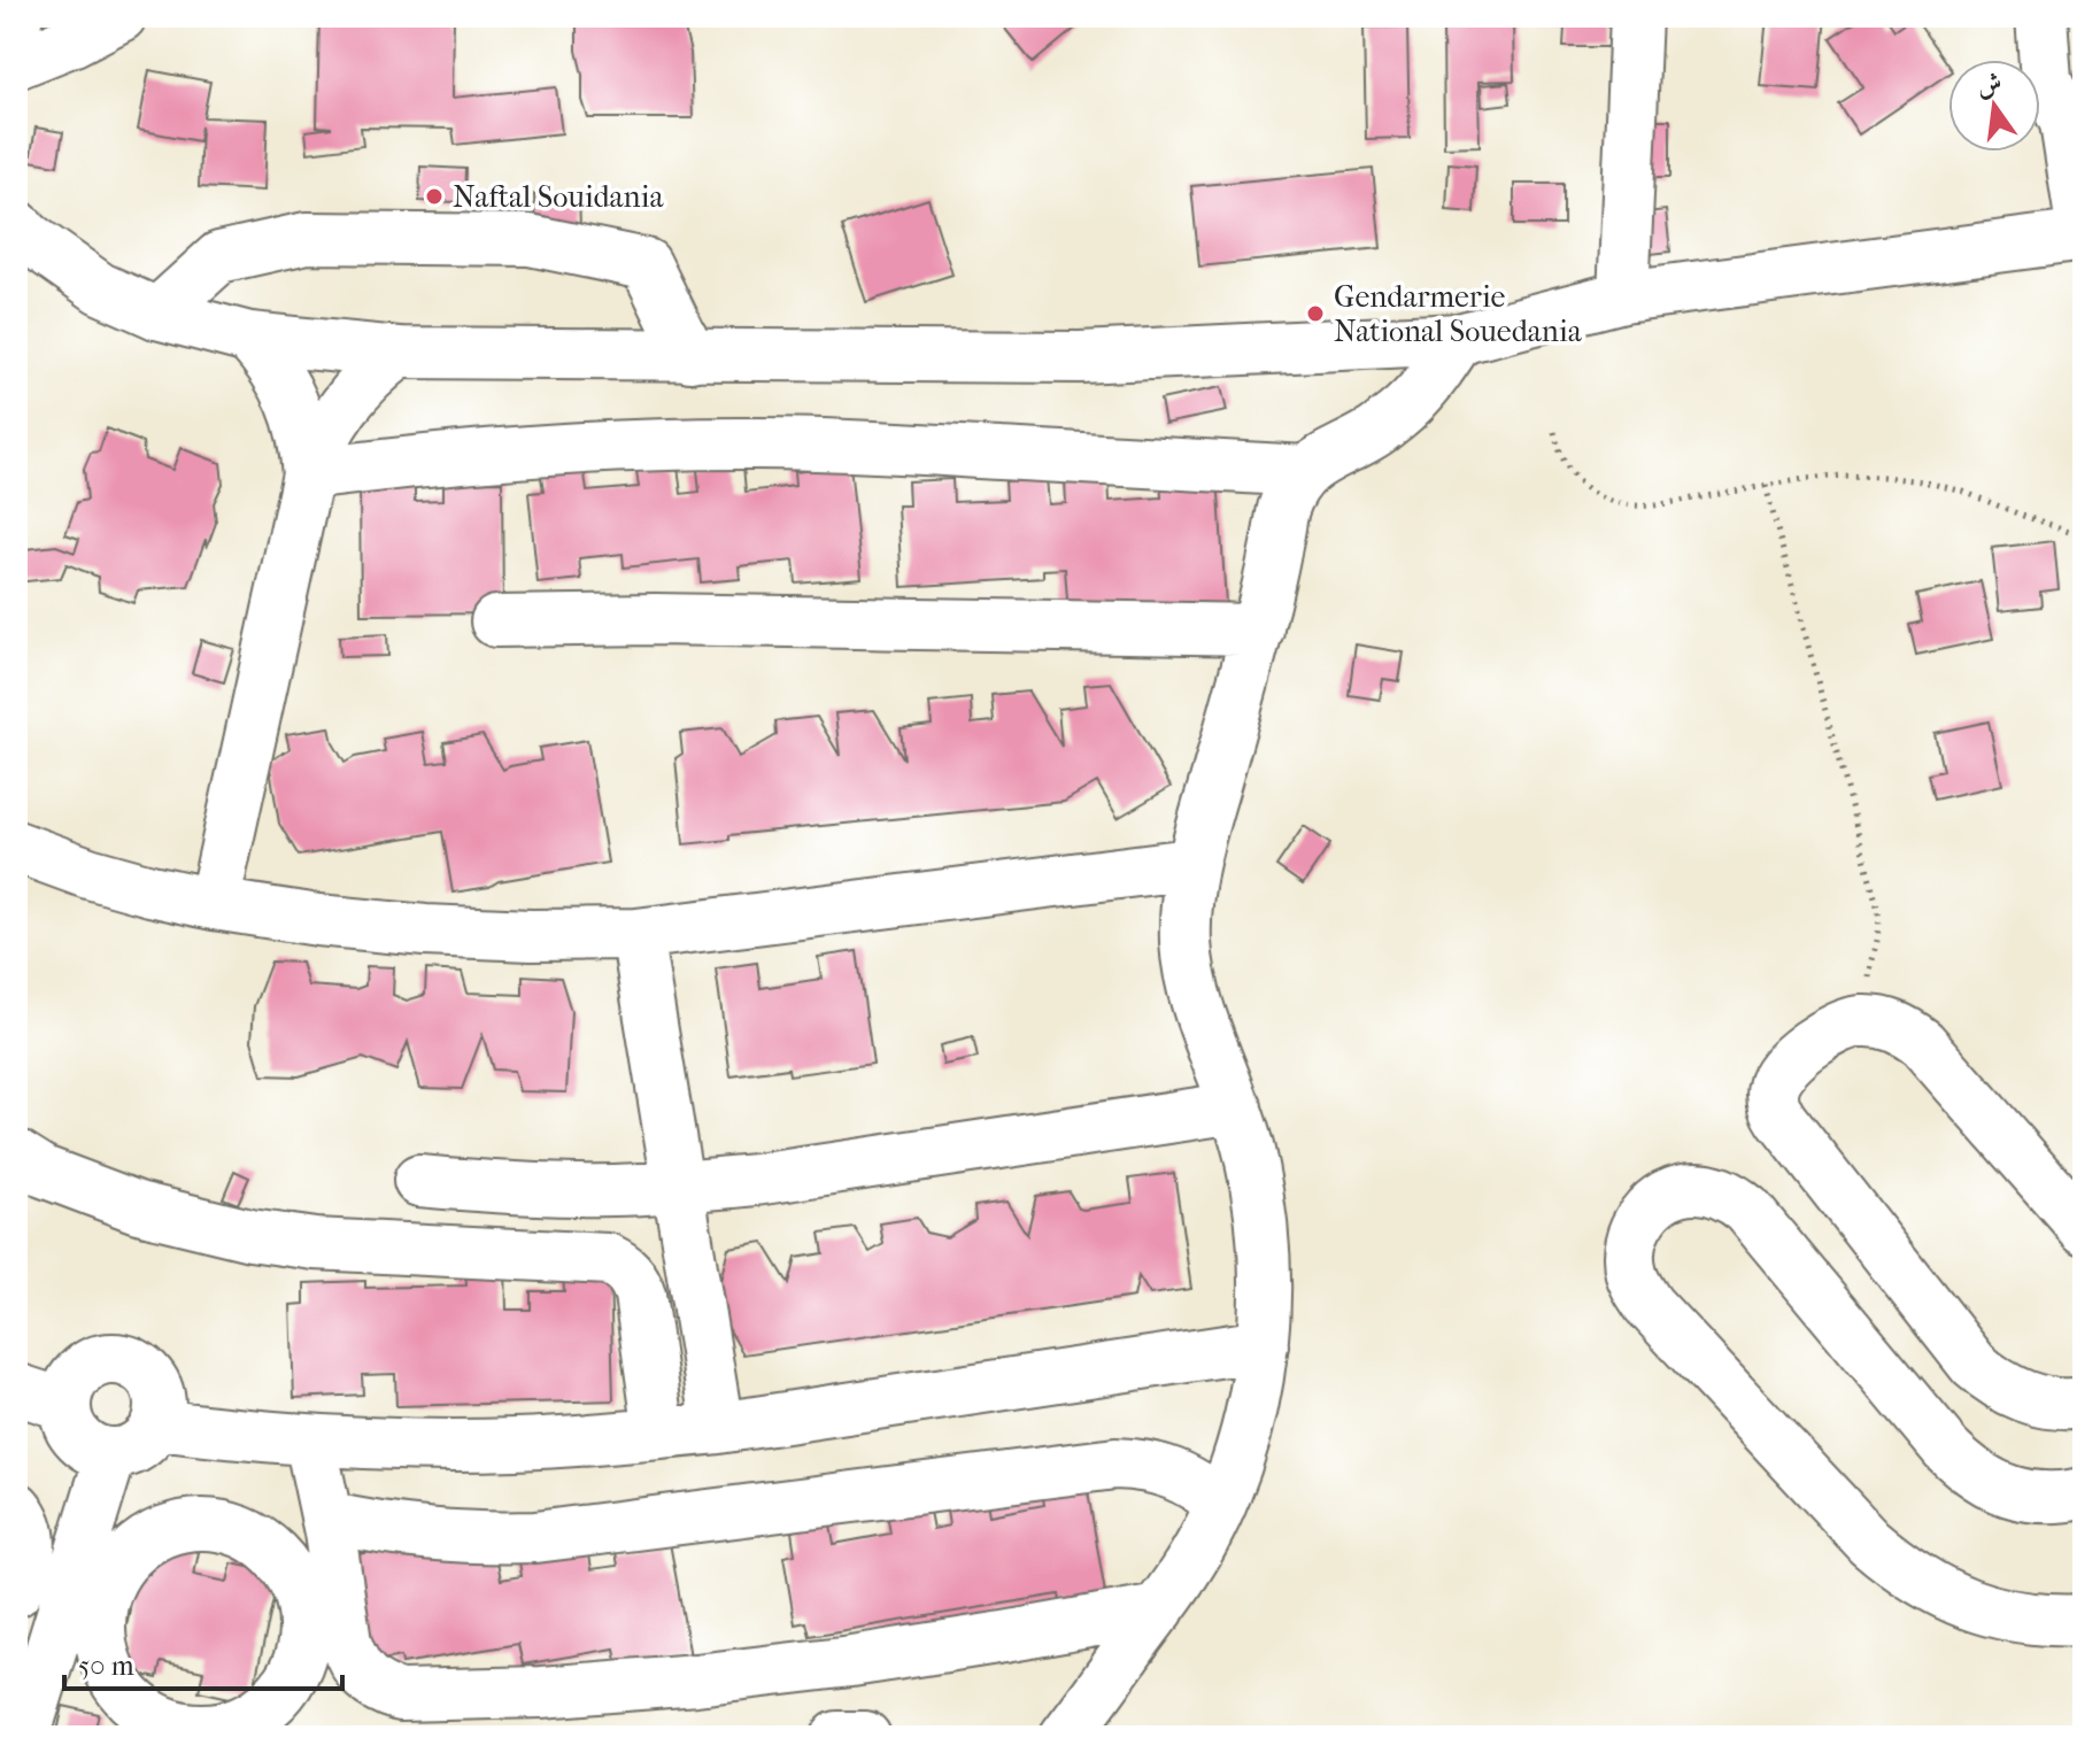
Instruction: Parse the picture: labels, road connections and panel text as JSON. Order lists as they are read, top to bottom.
{
  "places": ["Naftal Souidania", "Gendarmerie National Souedania"],
  "scale_bar": "50 m",
  "north": "top"
}
